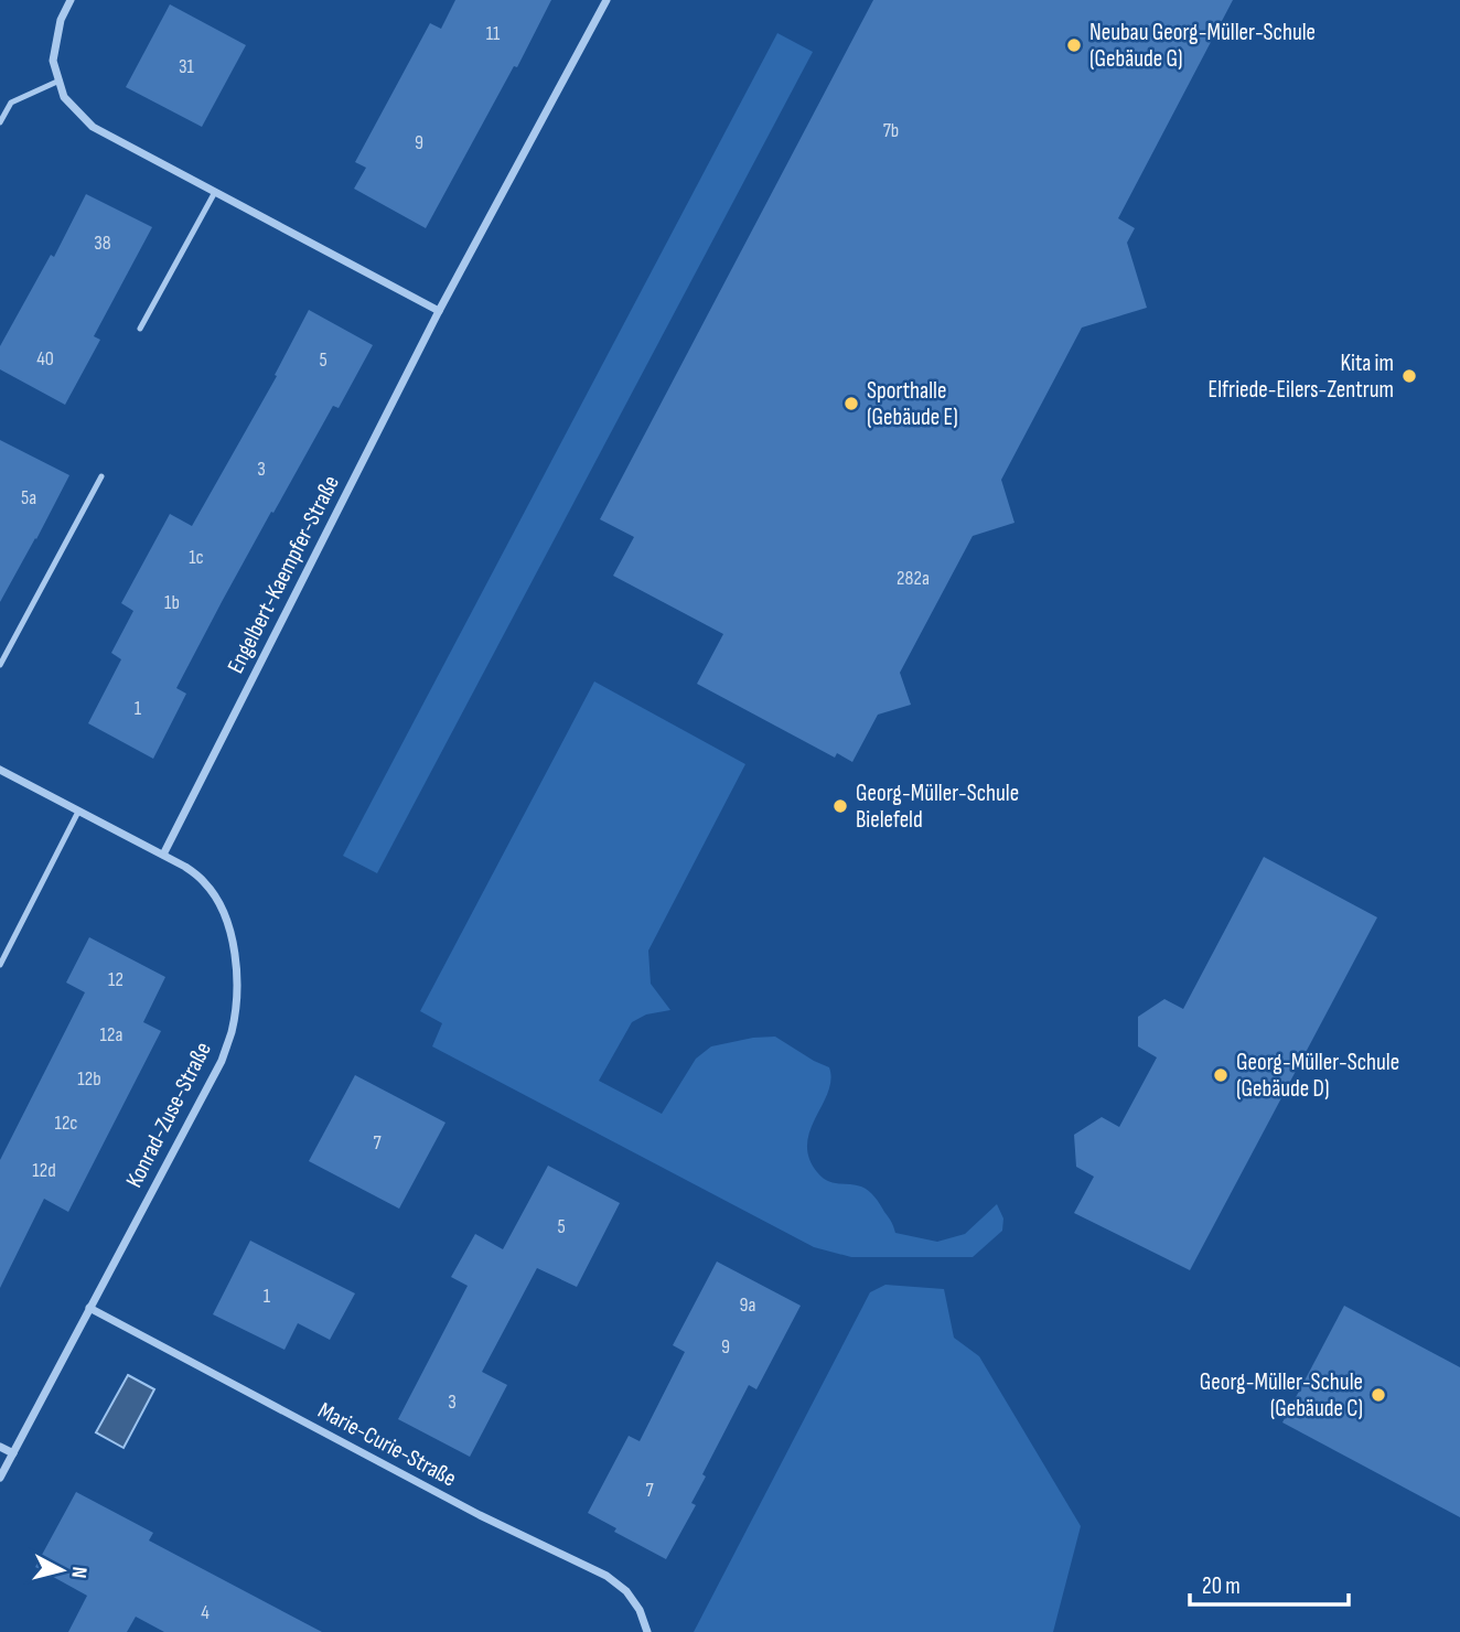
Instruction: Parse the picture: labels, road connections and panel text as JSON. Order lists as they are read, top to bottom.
{
  "streets": {
    "street": ["Engelbert-Kaempfer-Straße", "Konrad-Zuse-Straße", "Marie-Curie-Straße"]
  },
  "crossings": [
    ["Engelbert-Kaempfer-Straße", "Konrad-Zuse-Straße"],
    ["Konrad-Zuse-Straße", "Marie-Curie-Straße"]
  ],
  "places": [
    "Neubau Georg-Müller-Schule (Gebäude G)",
    "Kita im Elfriede-Eilers-Zentrum",
    "Sporthalle (Gebäude E)",
    "Georg-Müller-Schule Bielefeld",
    "Georg-Müller-Schule (Gebäude D)",
    "Georg-Müller-Schule (Gebäude C)"
  ],
  "house_numbers": [
    "11",
    "31",
    "7b",
    "9",
    "38",
    "40",
    "5",
    "3",
    "5a",
    "1c",
    "282a",
    "1b",
    "1",
    "12",
    "12a",
    "12b",
    "12c",
    "7",
    "12d",
    "5",
    "1",
    "9a",
    "9",
    "3",
    "7",
    "4"
  ],
  "scale_bar": "20 m",
  "north": "right"
}
